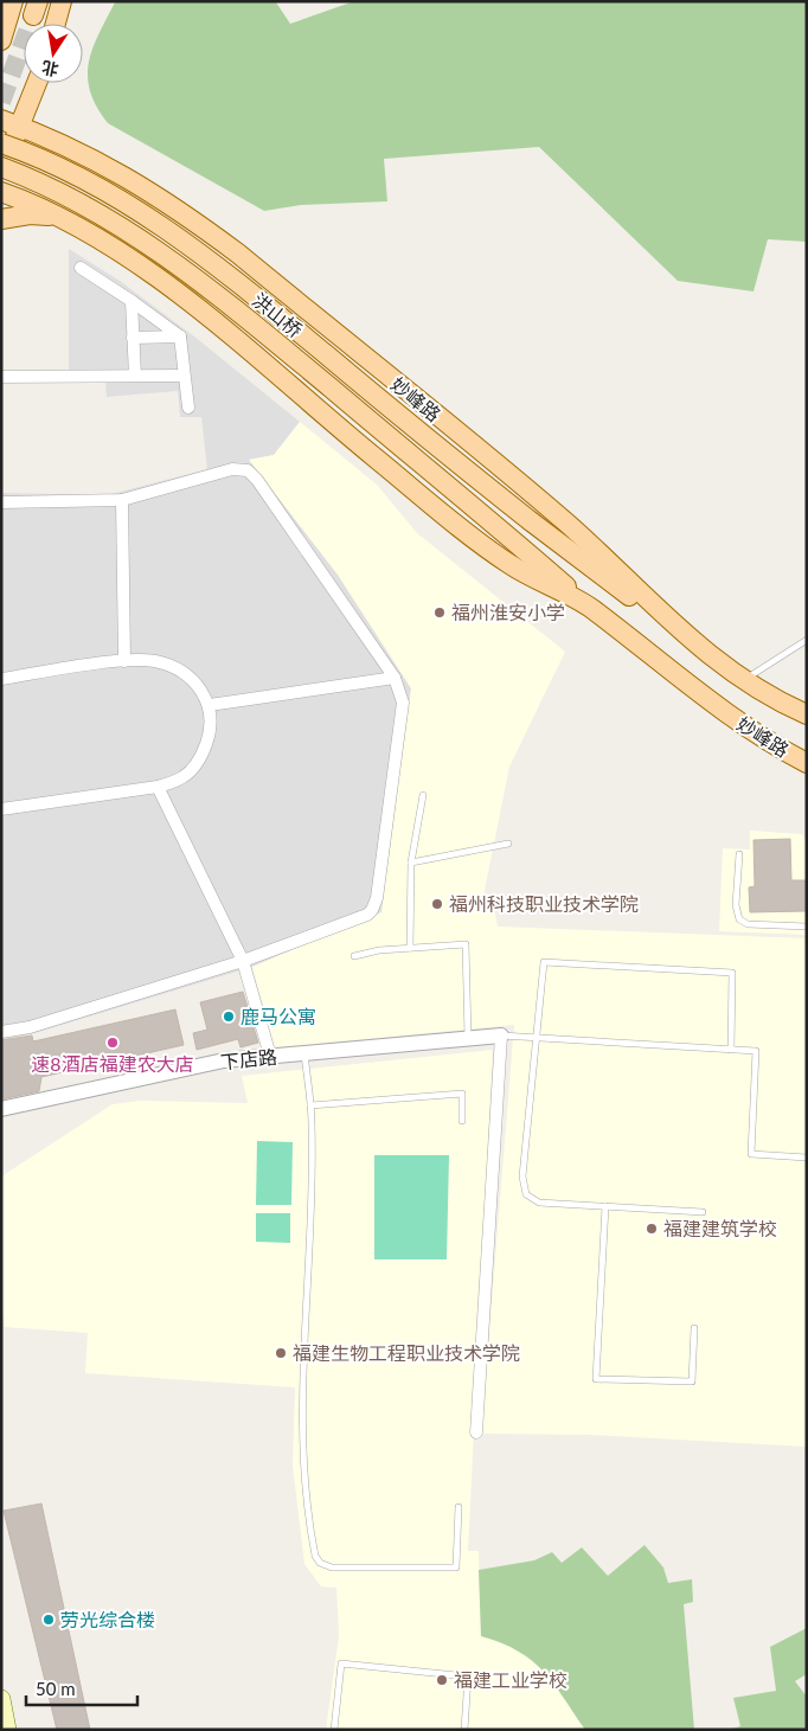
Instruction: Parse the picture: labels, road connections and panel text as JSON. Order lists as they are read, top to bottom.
{
  "streets": {
    "main road": ["洪山桥", "妙峰路"],
    "street": ["下店路"]
  },
  "crossings": [
    ["洪山桥", "妙峰路"]
  ],
  "places": [
    "福州淮安小学",
    "福州科技职业技术学院",
    "鹿马公寓",
    "速8酒店福建农大店",
    "福建建筑学校",
    "福建生物工程职业技术学院",
    "劳光综合楼",
    "福建工业学校"
  ],
  "scale_bar": "50 m",
  "north": "bottom"
}
